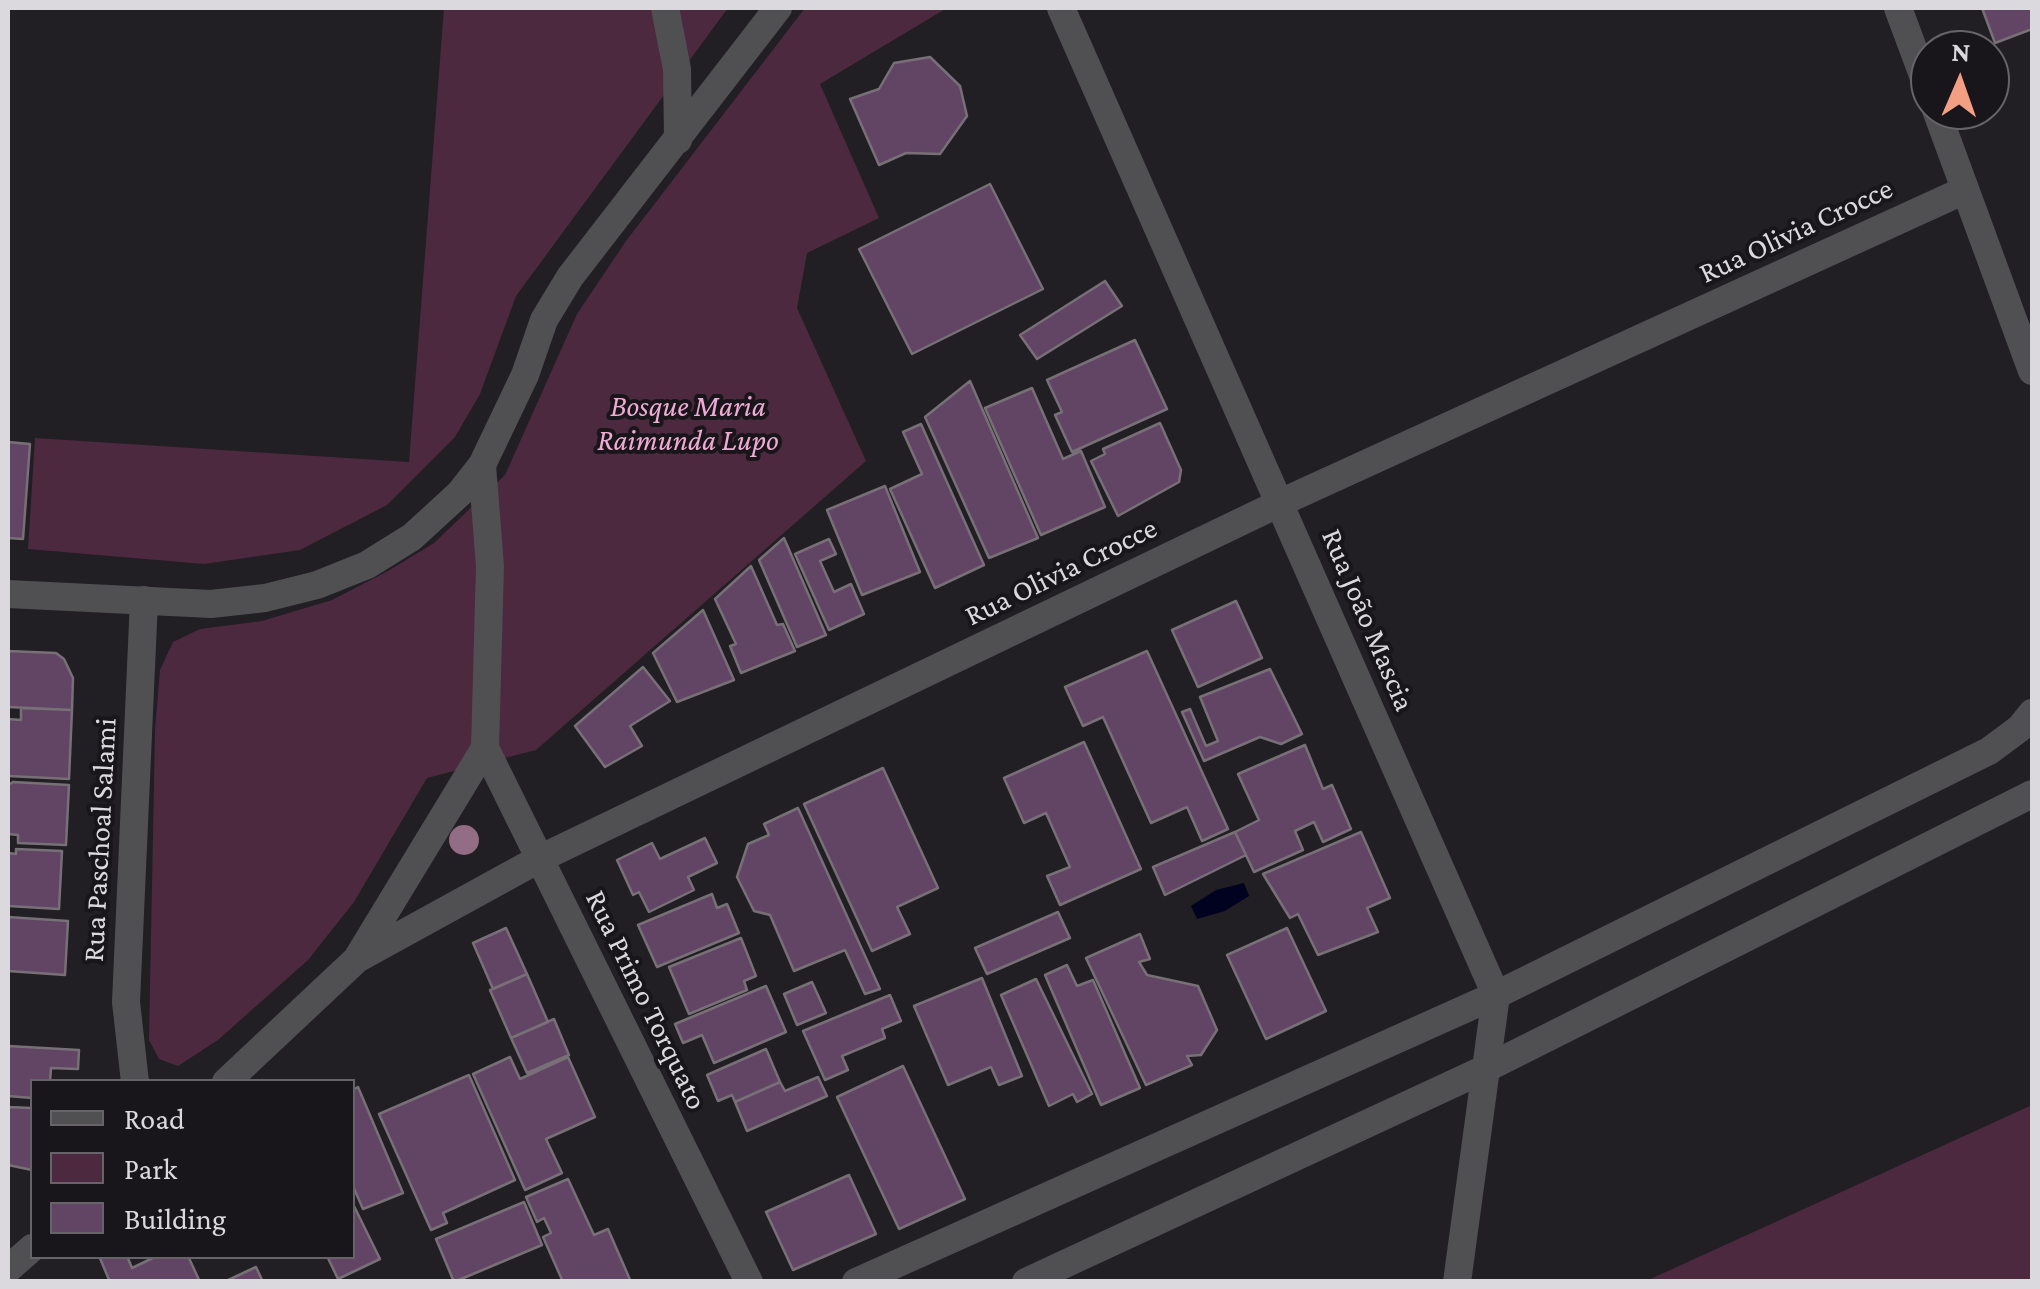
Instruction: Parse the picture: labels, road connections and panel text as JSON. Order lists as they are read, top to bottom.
{
  "streets": {
    "street": [
      "Rua Olivia Crocce",
      "Rua João Mascia",
      "Rua Paschoal Salami",
      "Rua Primo Torquato"
    ]
  },
  "crossings": [
    ["Rua Olivia Crocce", "Rua João Mascia"],
    ["Rua Olivia Crocce", "Rua Primo Torquato"]
  ],
  "parks": ["Bosque Maria Raimunda Lupo"],
  "legend": ["Road", "Park", "Building"],
  "north": "top"
}
